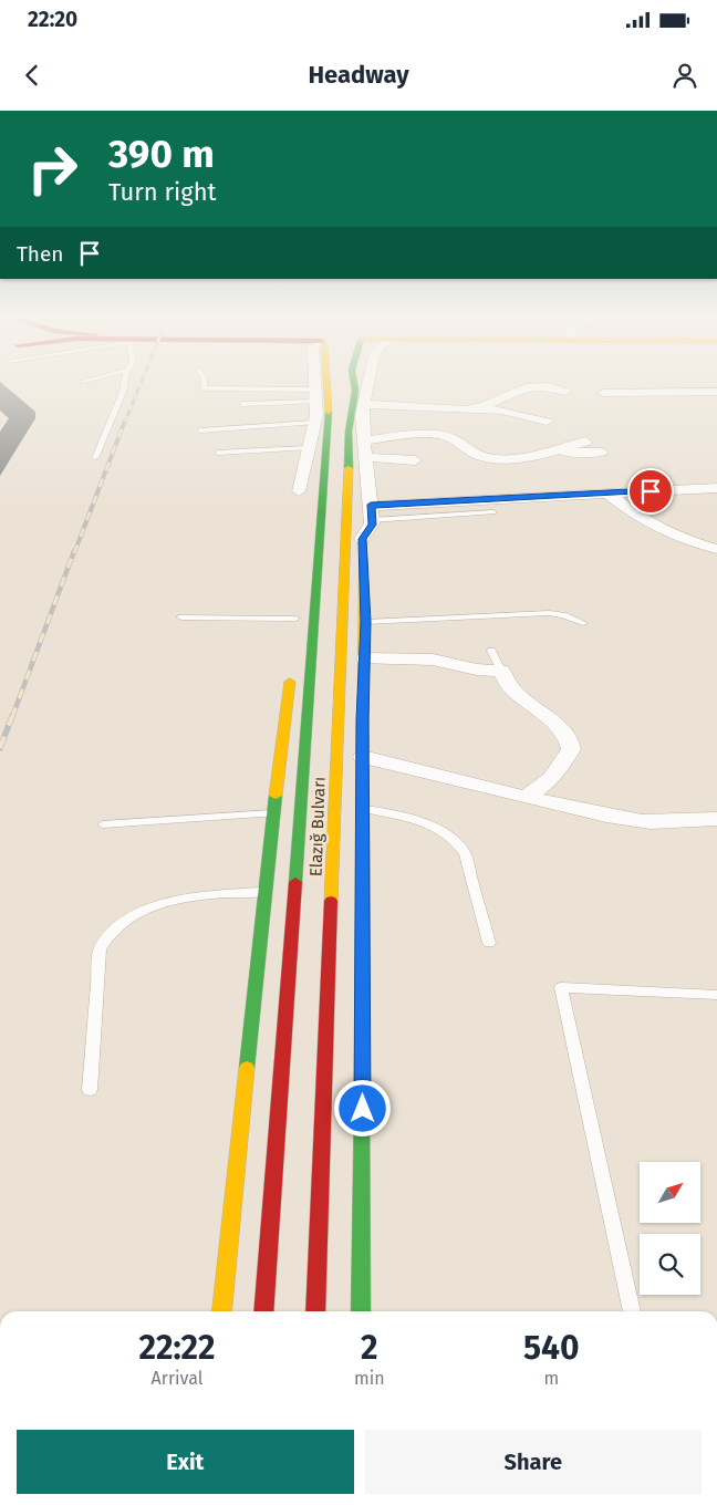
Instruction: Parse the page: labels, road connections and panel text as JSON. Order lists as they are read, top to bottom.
{
  "streets": {
    "main road": ["Elazığ Bulvarı"]
  },
  "north": "top right",
  "page": {
    "status": "22:20",
    "header": "Headway",
    "turn": ["390 m", "Turn right"],
    "then": "Then",
    "eta": [
      "22:22",
      "Arrival",
      "2",
      "min",
      "540",
      "m"
    ],
    "buttons": ["Exit", "Share"]
  }
}
